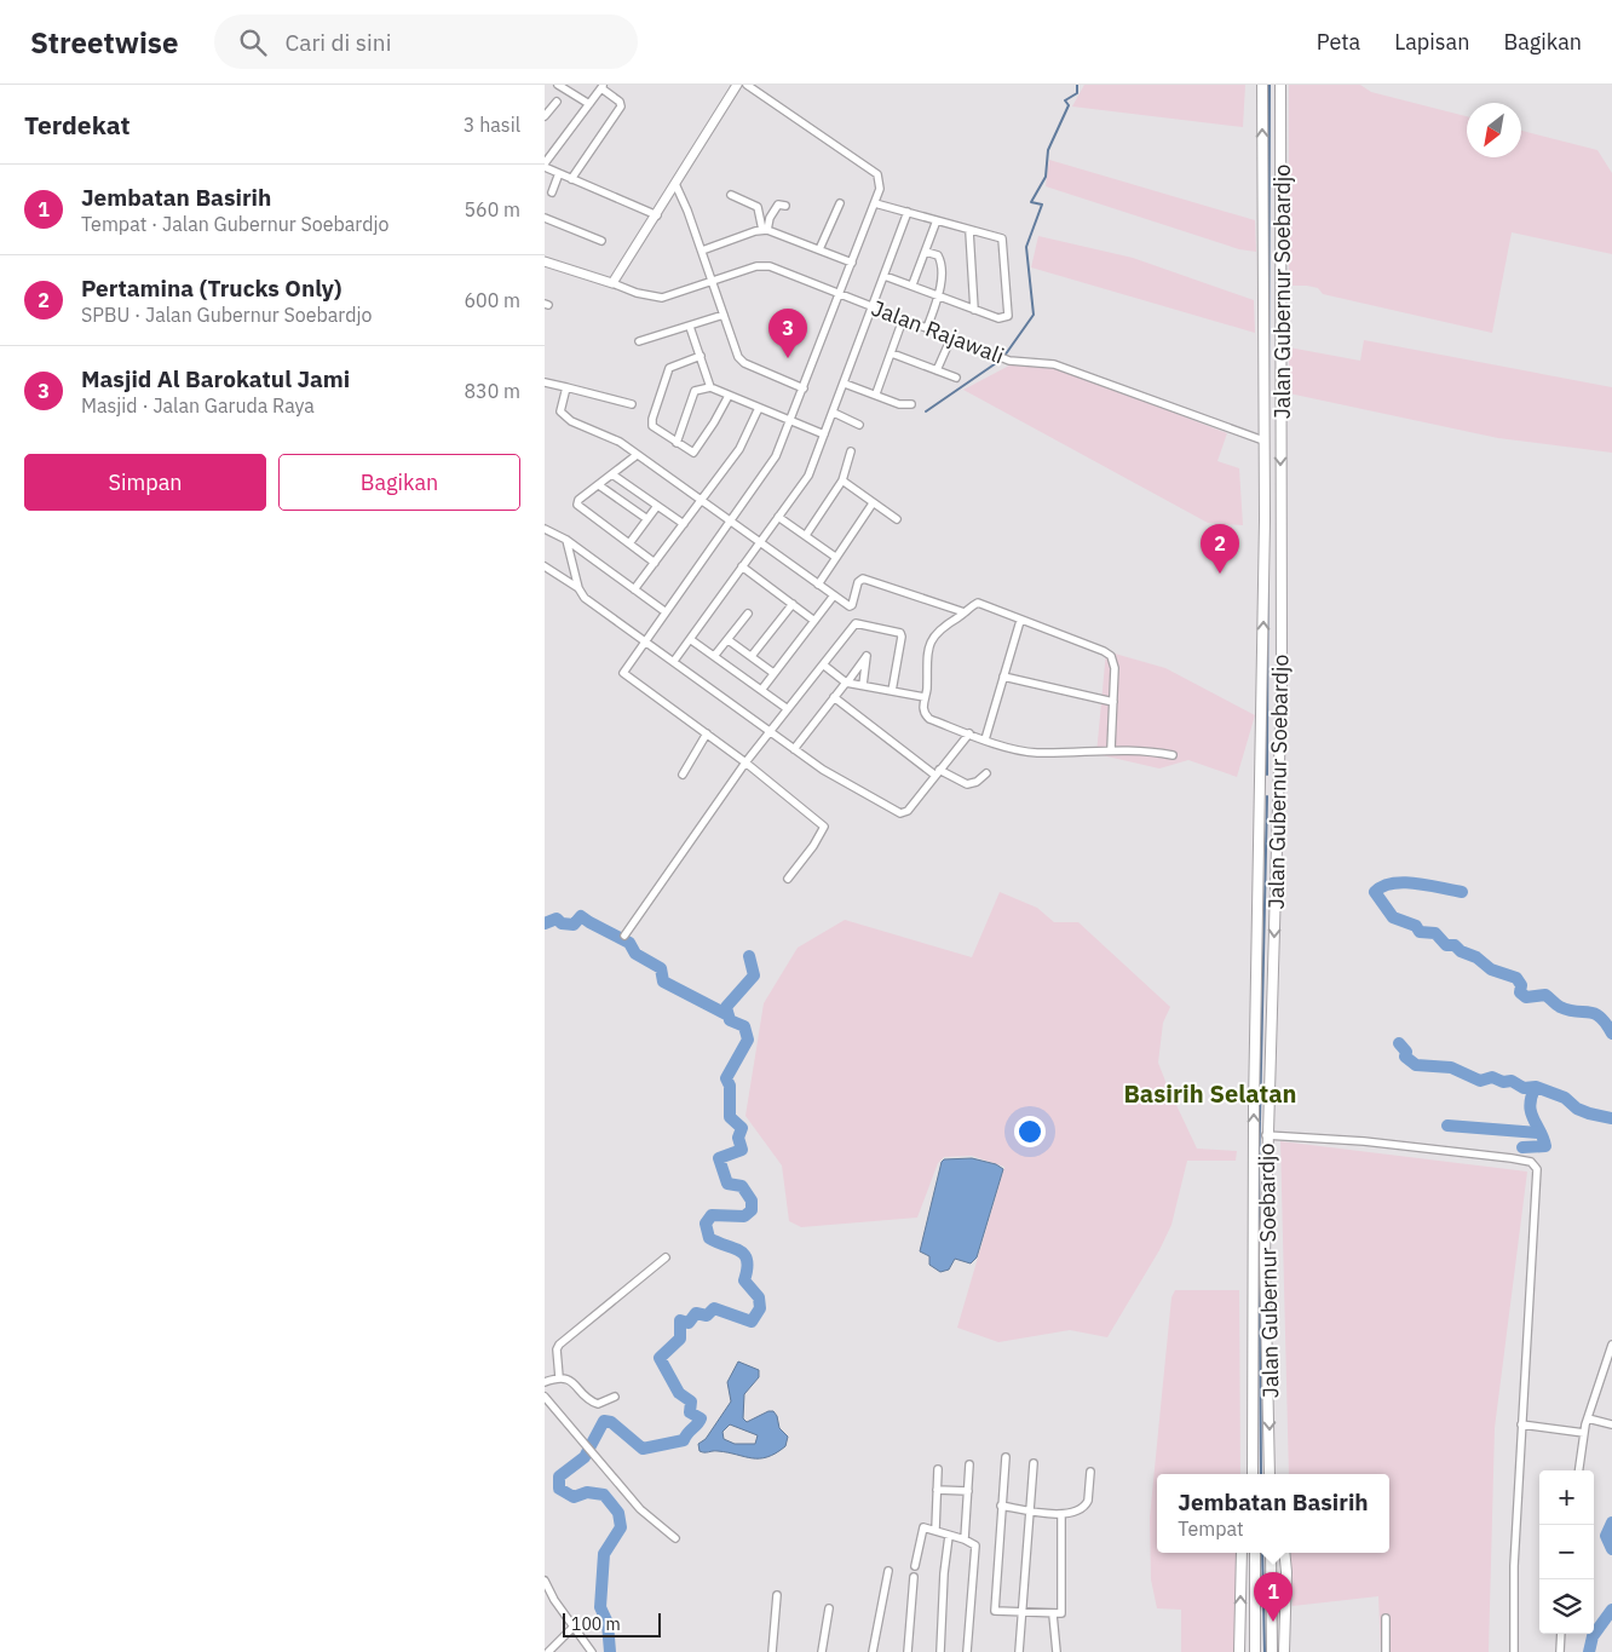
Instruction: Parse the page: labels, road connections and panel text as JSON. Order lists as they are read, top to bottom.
{
  "streets": {
    "highway": ["Jalan Gubernur Soebardjo"],
    "street": ["Jalan Rajawali"]
  },
  "crossings": [
    ["Jalan Gubernur Soebardjo", "Jalan Rajawali"]
  ],
  "districts": ["Basirih Selatan"],
  "scale_bar": "100 m",
  "north": "bottom left",
  "page": {
    "header": "Streetwise",
    "search": "Cari di sini",
    "nav": ["Peta", "Lapisan", "Bagikan"],
    "heading": ["Terdekat", "3 hasil"],
    "list": [
      {
        "mark": "1",
        "name": "Jembatan Basirih",
        "note": "Tempat · Jalan Gubernur Soebardjo",
        "value": "560 m"
      },
      {
        "mark": "2",
        "name": "Pertamina (Trucks Only)",
        "note": "SPBU · Jalan Gubernur Soebardjo",
        "value": "600 m"
      },
      {
        "mark": "3",
        "name": "Masjid Al Barokatul Jami",
        "note": "Masjid · Jalan Garuda Raya",
        "value": "830 m"
      }
    ],
    "pins": ["3", "2", "1"],
    "buttons": ["Simpan", "Bagikan"],
    "map_buttons": ["+", "−"],
    "popup": ["Jembatan Basirih", "Tempat"],
    "scale": "100 m"
  }
}
